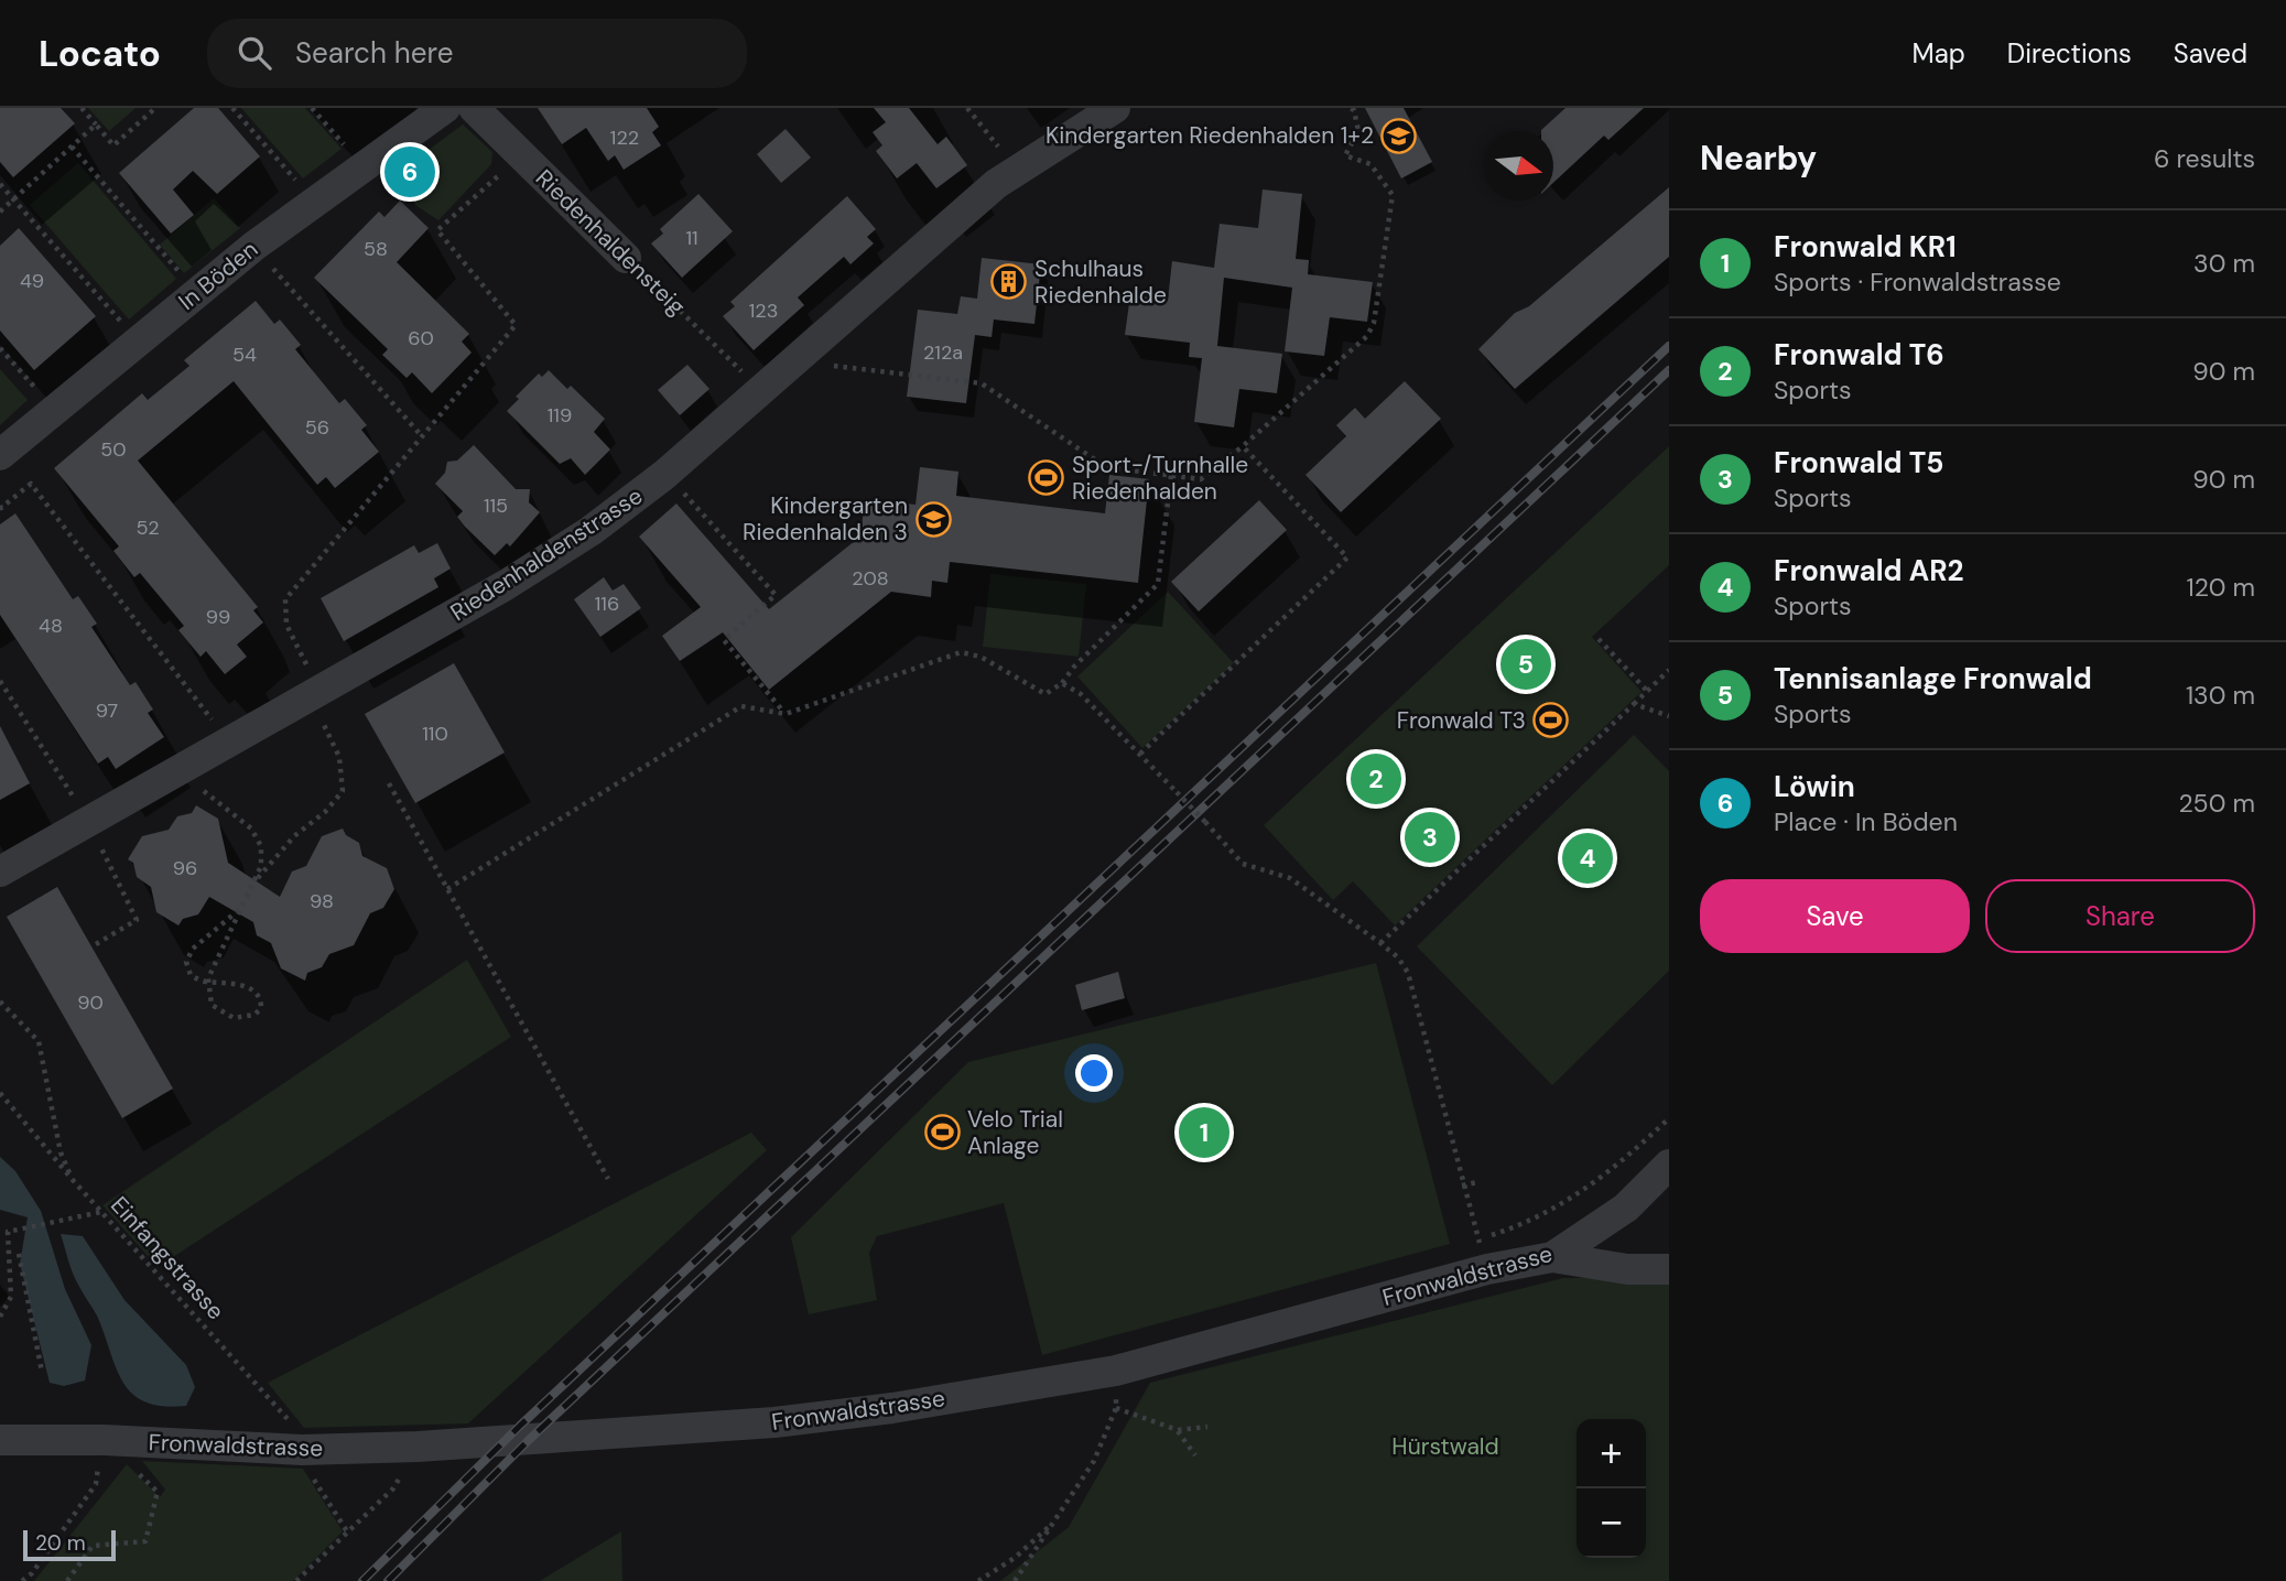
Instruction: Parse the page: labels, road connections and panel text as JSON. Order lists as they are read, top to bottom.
{
  "streets": {
    "street": [
      "Riedenhaldensteig",
      "In Böden",
      "Riedenhaldenstrasse",
      "Fronwaldstrasse"
    ],
    "path": ["Einfangstrasse"]
  },
  "crossings": [
    ["Einfangstrasse", "Fronwaldstrasse"]
  ],
  "parks": ["Hürstwald"],
  "places": {
    "school or university": ["Kindergarten Riedenhalden 1+2", "Kindergarten Riedenhalden 3"],
    "building": ["Schulhaus Riedenhalde"],
    "sports": ["Sport-/Turnhalle Riedenhalden", "Fronwald T3", "Velo Trial Anlage"]
  },
  "house_numbers": [
    "122",
    "11",
    "58",
    "49",
    "123",
    "60",
    "212a",
    "54",
    "119",
    "56",
    "50",
    "115",
    "52",
    "208",
    "116",
    "99",
    "48",
    "97",
    "110",
    "96",
    "98",
    "90"
  ],
  "scale_bar": "20 m",
  "north": "right",
  "page": {
    "header": "Locato",
    "search": "Search here",
    "nav": ["Map", "Directions", "Saved"],
    "heading": ["Nearby", "6 results"],
    "pins": [
      "6",
      "5",
      "2",
      "3",
      "4",
      "1"
    ],
    "list": [
      {
        "mark": "1",
        "name": "Fronwald KR1",
        "note": "Sports · Fronwaldstrasse",
        "value": "30 m"
      },
      {
        "mark": "2",
        "name": "Fronwald T6",
        "note": "Sports",
        "value": "90 m"
      },
      {
        "mark": "3",
        "name": "Fronwald T5",
        "note": "Sports",
        "value": "90 m"
      },
      {
        "mark": "4",
        "name": "Fronwald AR2",
        "note": "Sports",
        "value": "120 m"
      },
      {
        "mark": "5",
        "name": "Tennisanlage Fronwald",
        "note": "Sports",
        "value": "130 m"
      },
      {
        "mark": "6",
        "name": "Löwin",
        "note": "Place · In Böden",
        "value": "250 m"
      }
    ],
    "buttons": ["Save", "Share"],
    "map_buttons": ["+", "−"],
    "scale": "20 m"
  }
}
